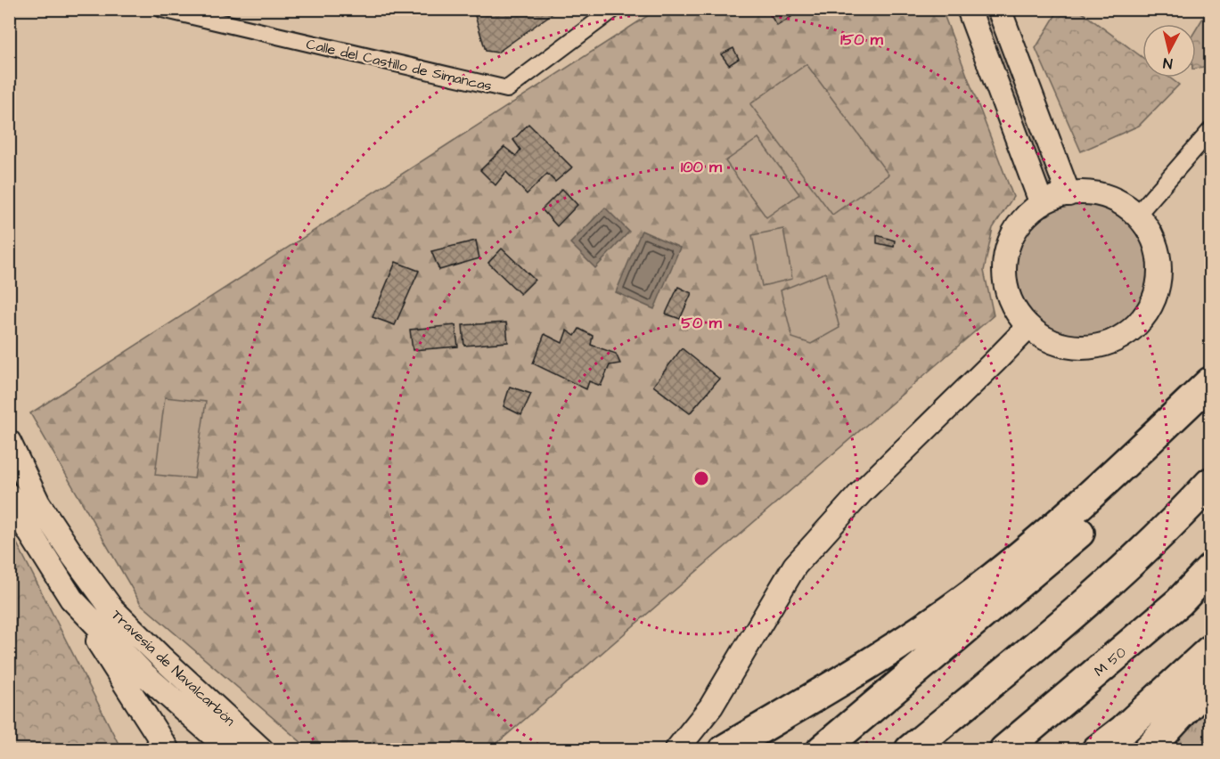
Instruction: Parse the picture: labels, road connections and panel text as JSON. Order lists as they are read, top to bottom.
{
  "streets": {
    "highway": ["M 50"],
    "street": ["Calle del Castillo de Simancas", "Travesía de Navalcarbón"]
  },
  "north": "bottom",
  "rings": ["150 m", "100 m", "50 m"]
}
